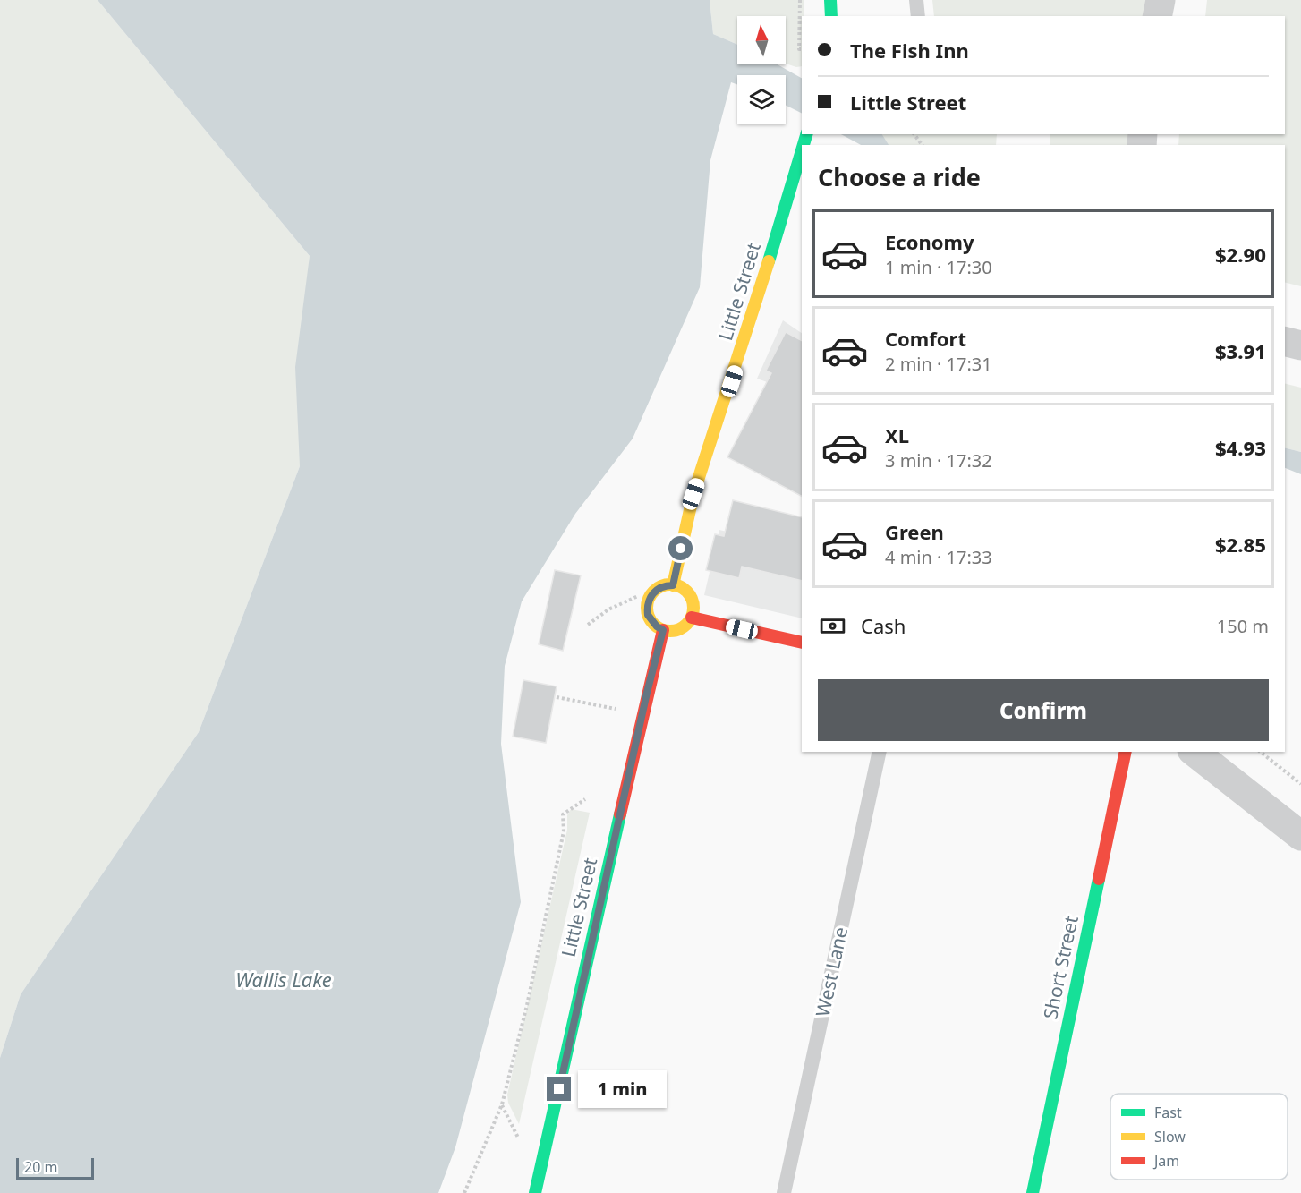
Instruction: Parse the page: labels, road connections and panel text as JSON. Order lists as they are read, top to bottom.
{
  "streets": {
    "street": ["Little Street", "Short Street"],
    "lane": ["West Lane"]
  },
  "water": ["Wallis Lake"],
  "legend": ["Fast", "Slow", "Jam"],
  "scale_bar": "20 m",
  "north": "top",
  "page": {
    "banner": ["The Fish Inn", "Little Street"],
    "heading": "Choose a ride",
    "list": [
      {
        "name": "Economy",
        "note": "1 min · 17:30",
        "value": "$2.90"
      },
      {
        "name": "Comfort",
        "note": "2 min · 17:31",
        "value": "$3.91"
      },
      {
        "name": "XL",
        "note": "3 min · 17:32",
        "value": "$4.93"
      },
      {
        "name": "Green",
        "note": "4 min · 17:33",
        "value": "$2.85"
      }
    ],
    "pay": ["Cash", "150 m"],
    "buttons": "Confirm",
    "bubble": "1 min",
    "scale": "20 m"
  }
}
